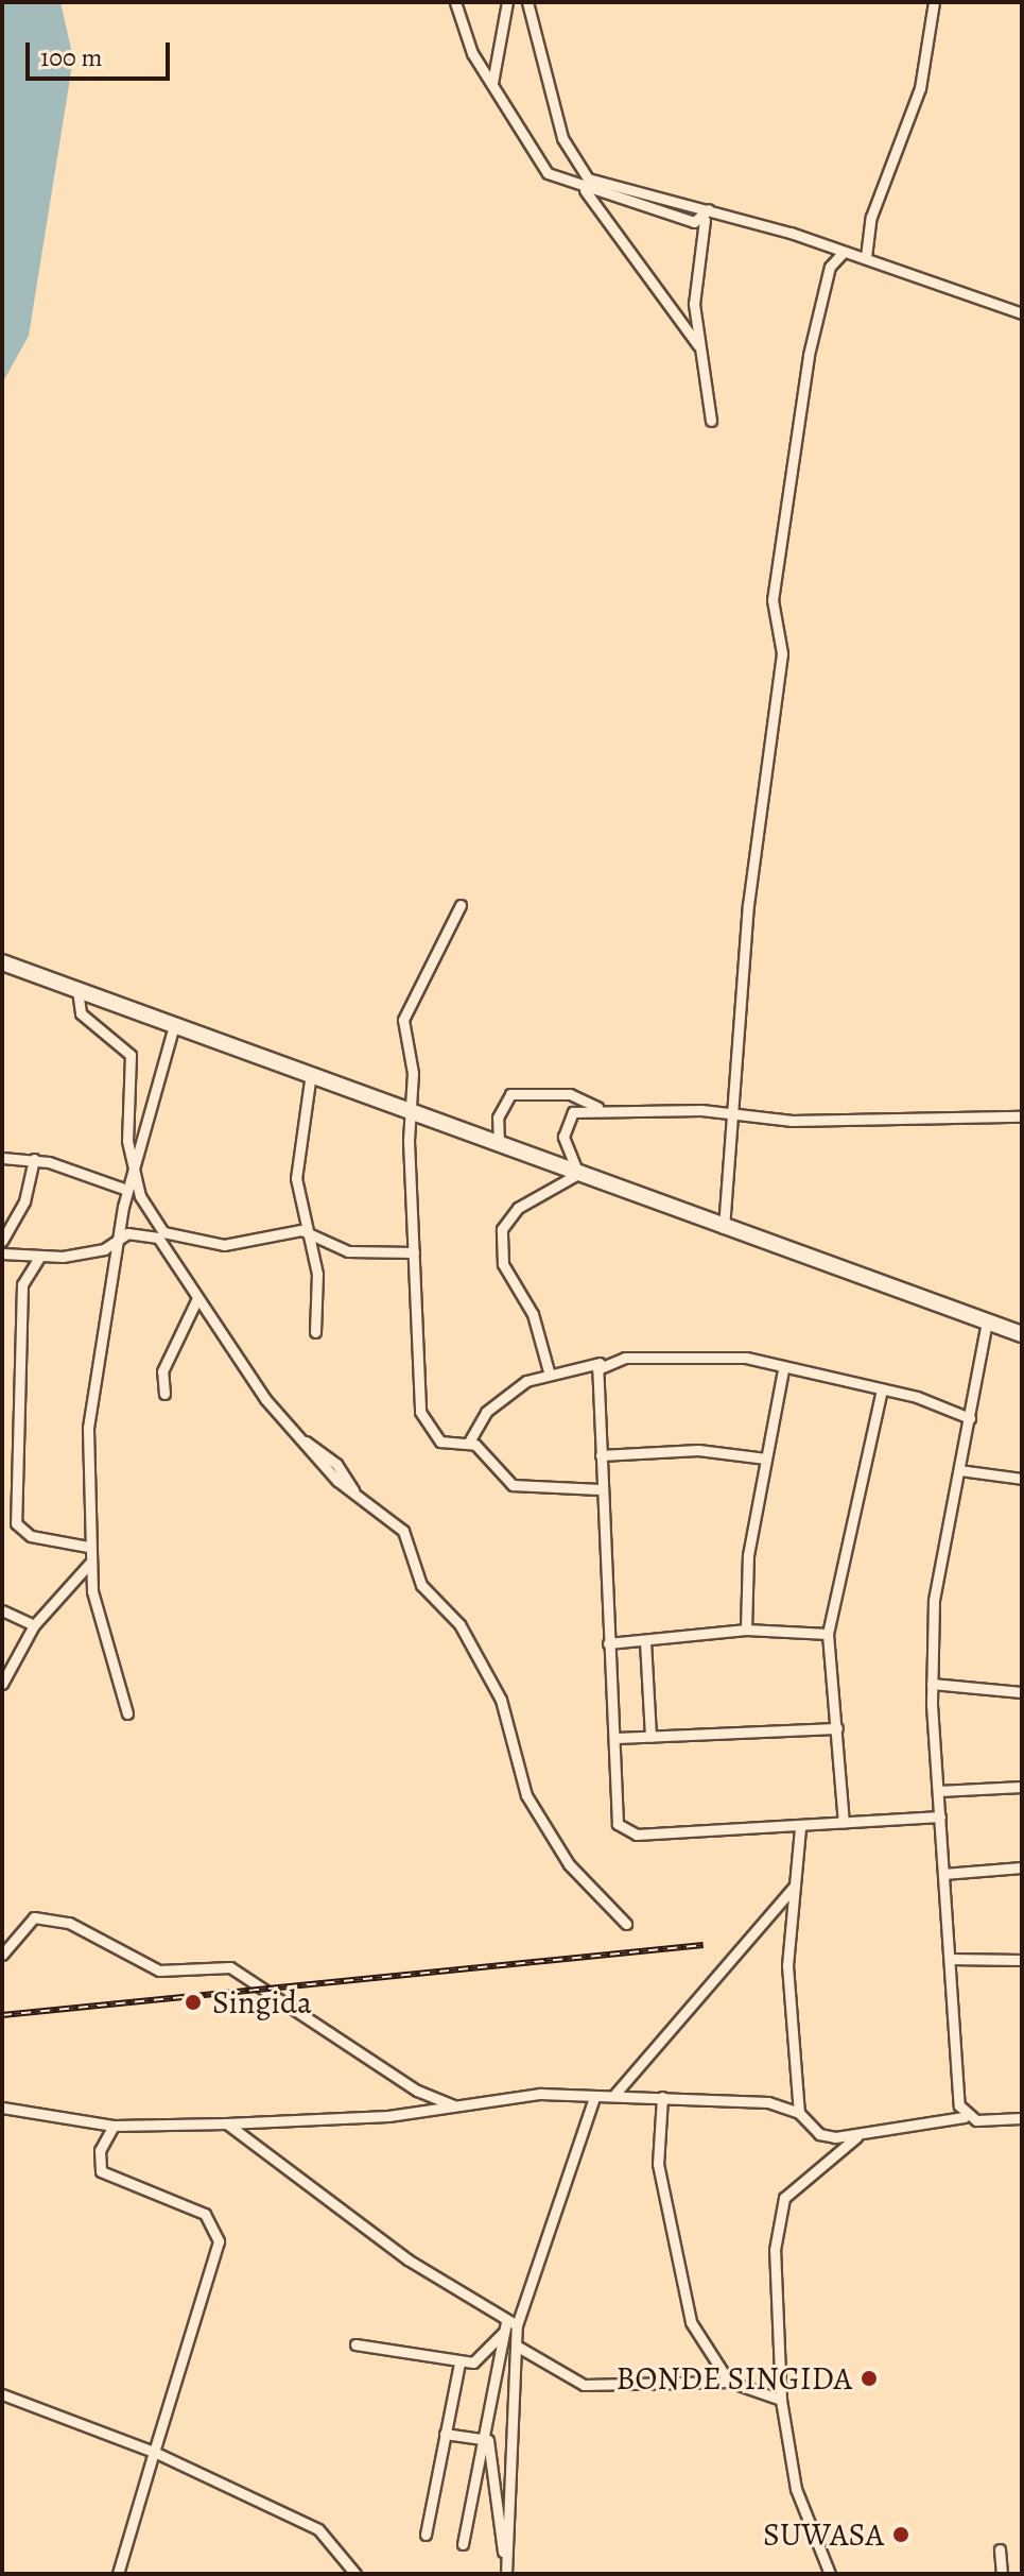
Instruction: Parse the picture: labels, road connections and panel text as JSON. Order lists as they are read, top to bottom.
{
  "places": ["Singida", "BONDE SINGIDA", "SUWASA"],
  "scale_bar": "100 m"
}
